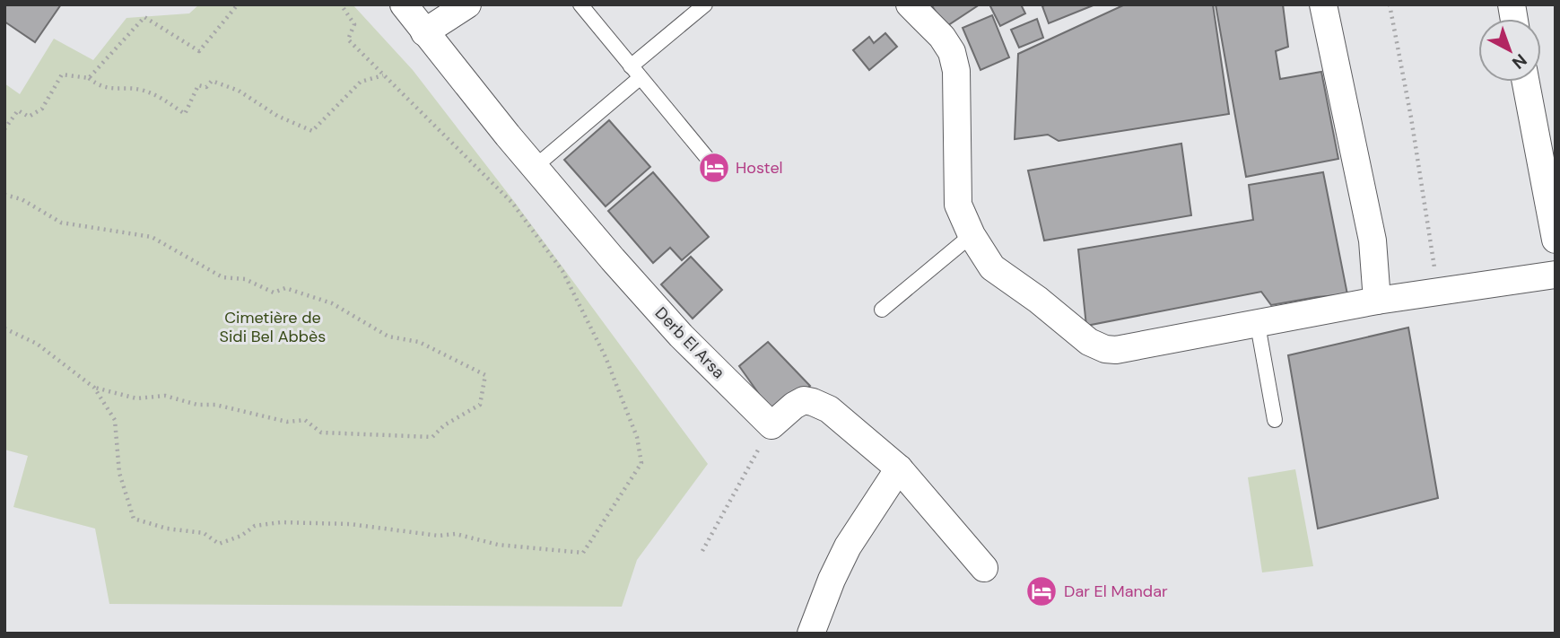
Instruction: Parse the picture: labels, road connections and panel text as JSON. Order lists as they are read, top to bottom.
{
  "streets": {
    "street": ["Derb El Arsa"]
  },
  "parks": ["Cimetière de Sidi Bel Abbès"],
  "places": {
    "hotel": ["Hostel", "Dar El Mandar"]
  },
  "north": "bottom right"
}
